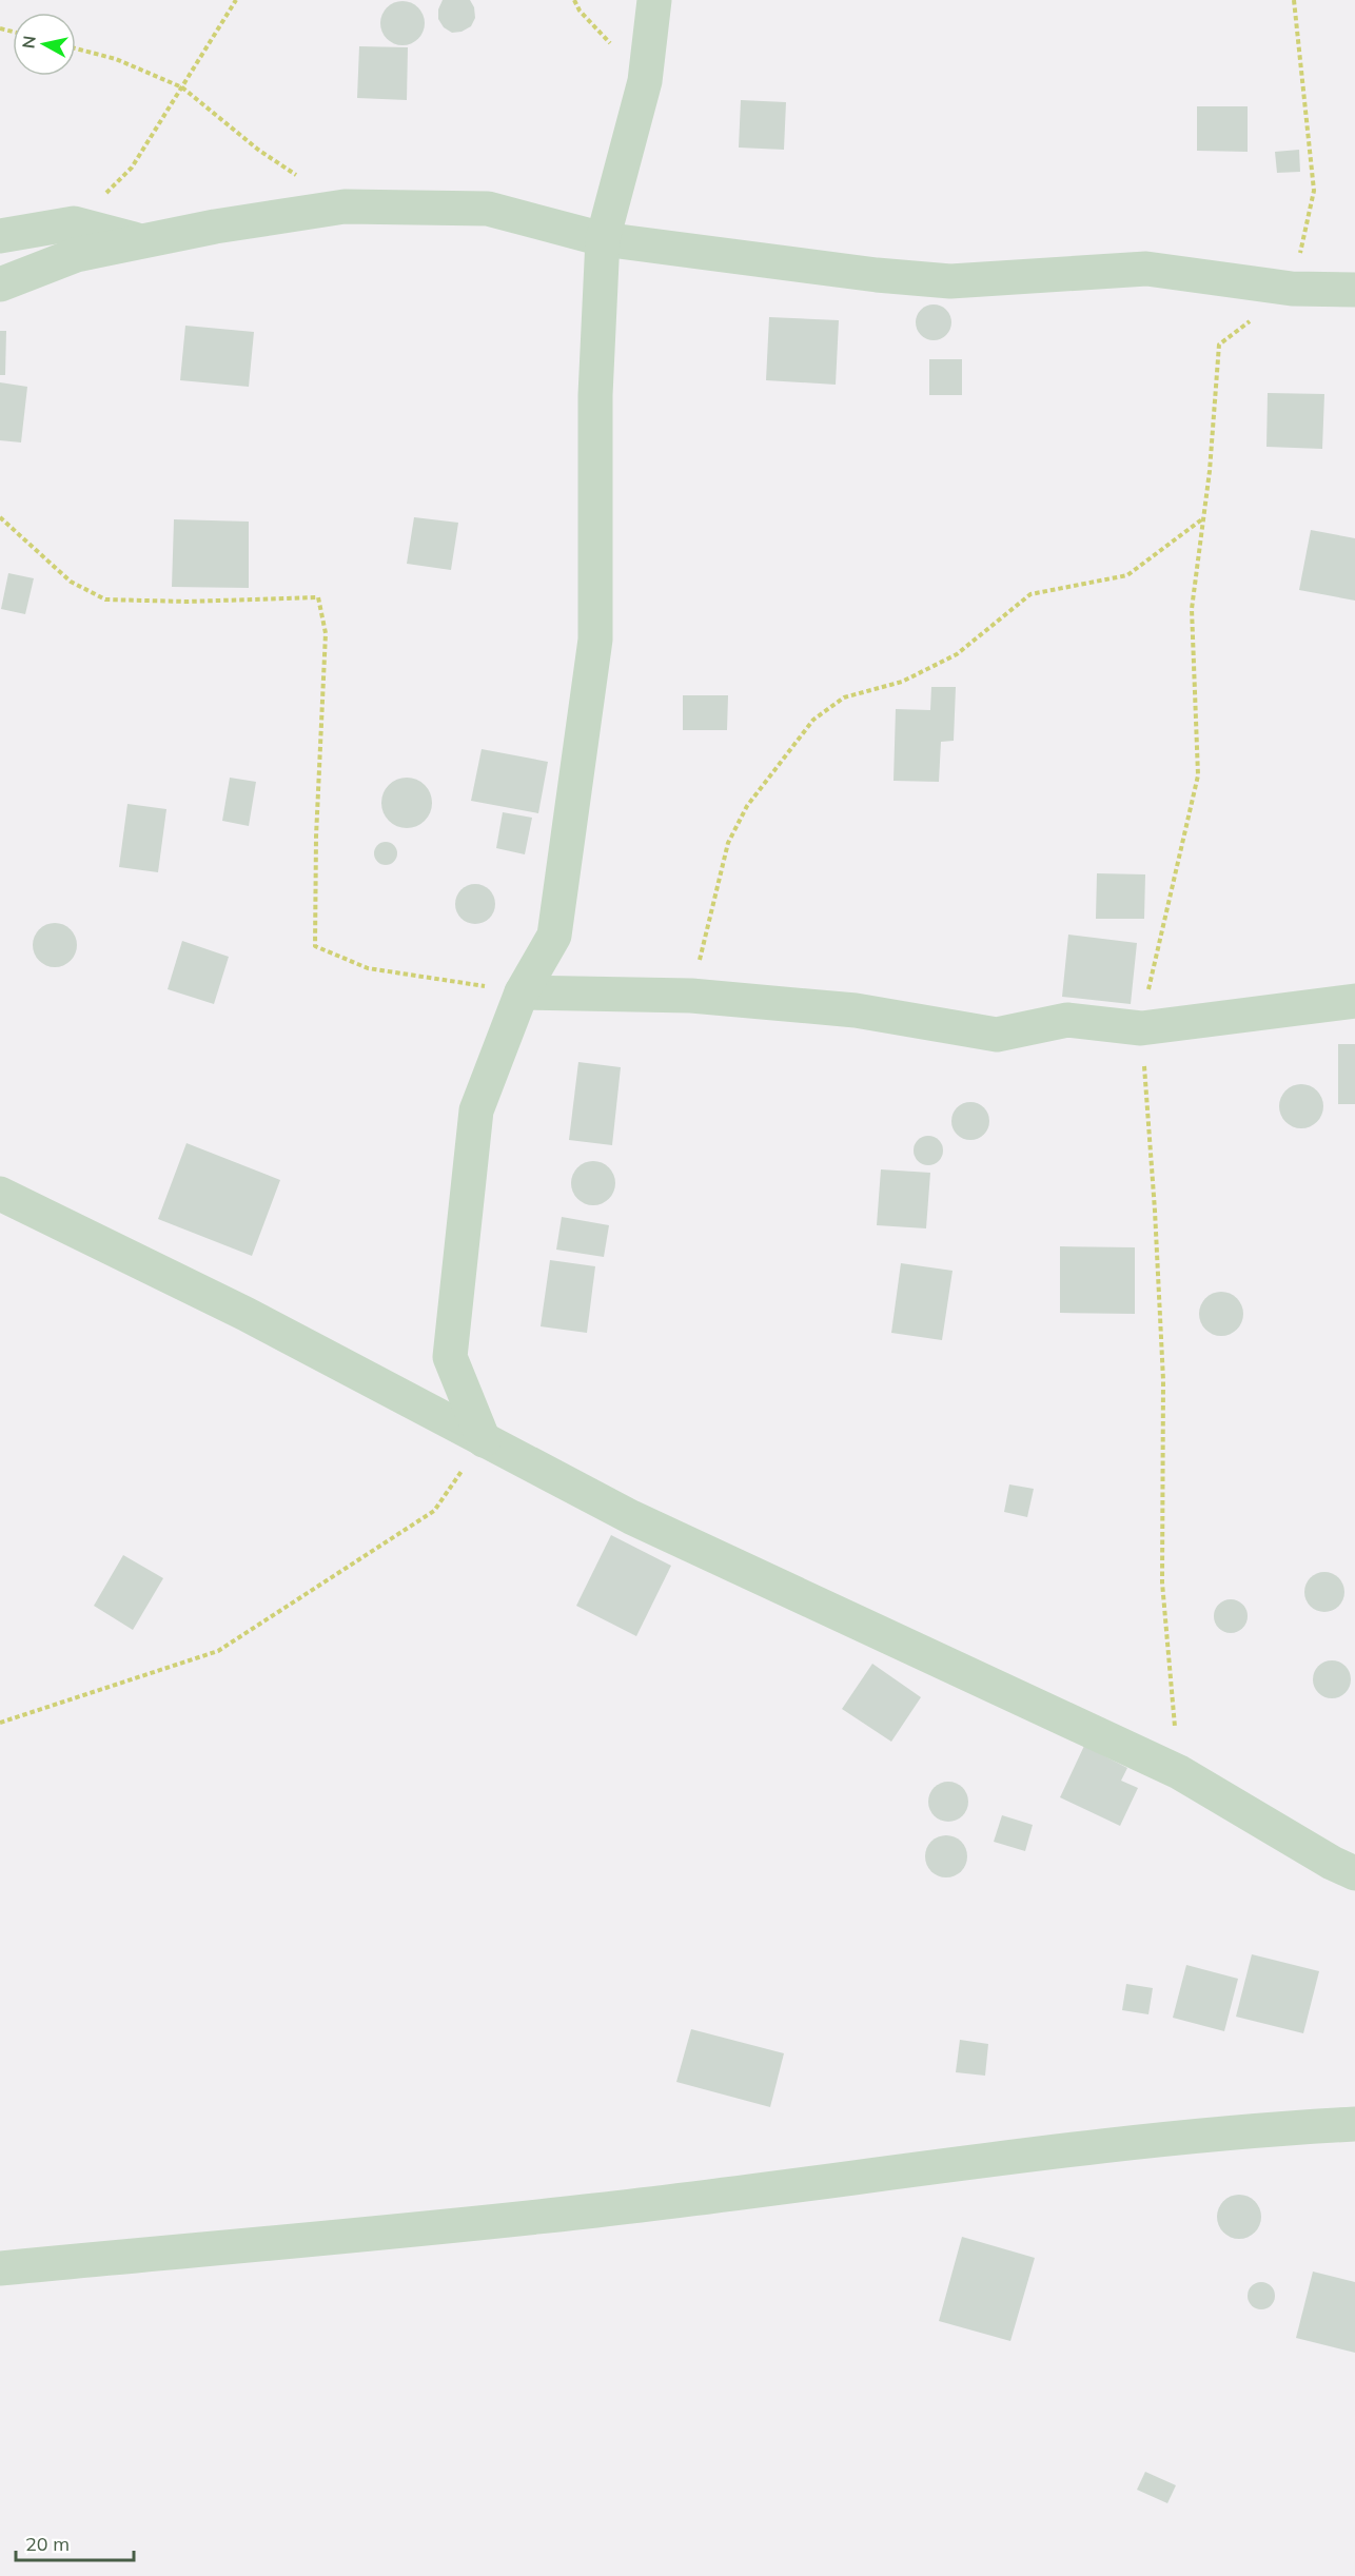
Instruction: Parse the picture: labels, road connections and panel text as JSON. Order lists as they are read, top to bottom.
{
  "scale_bar": "20 m",
  "north": "left"
}
